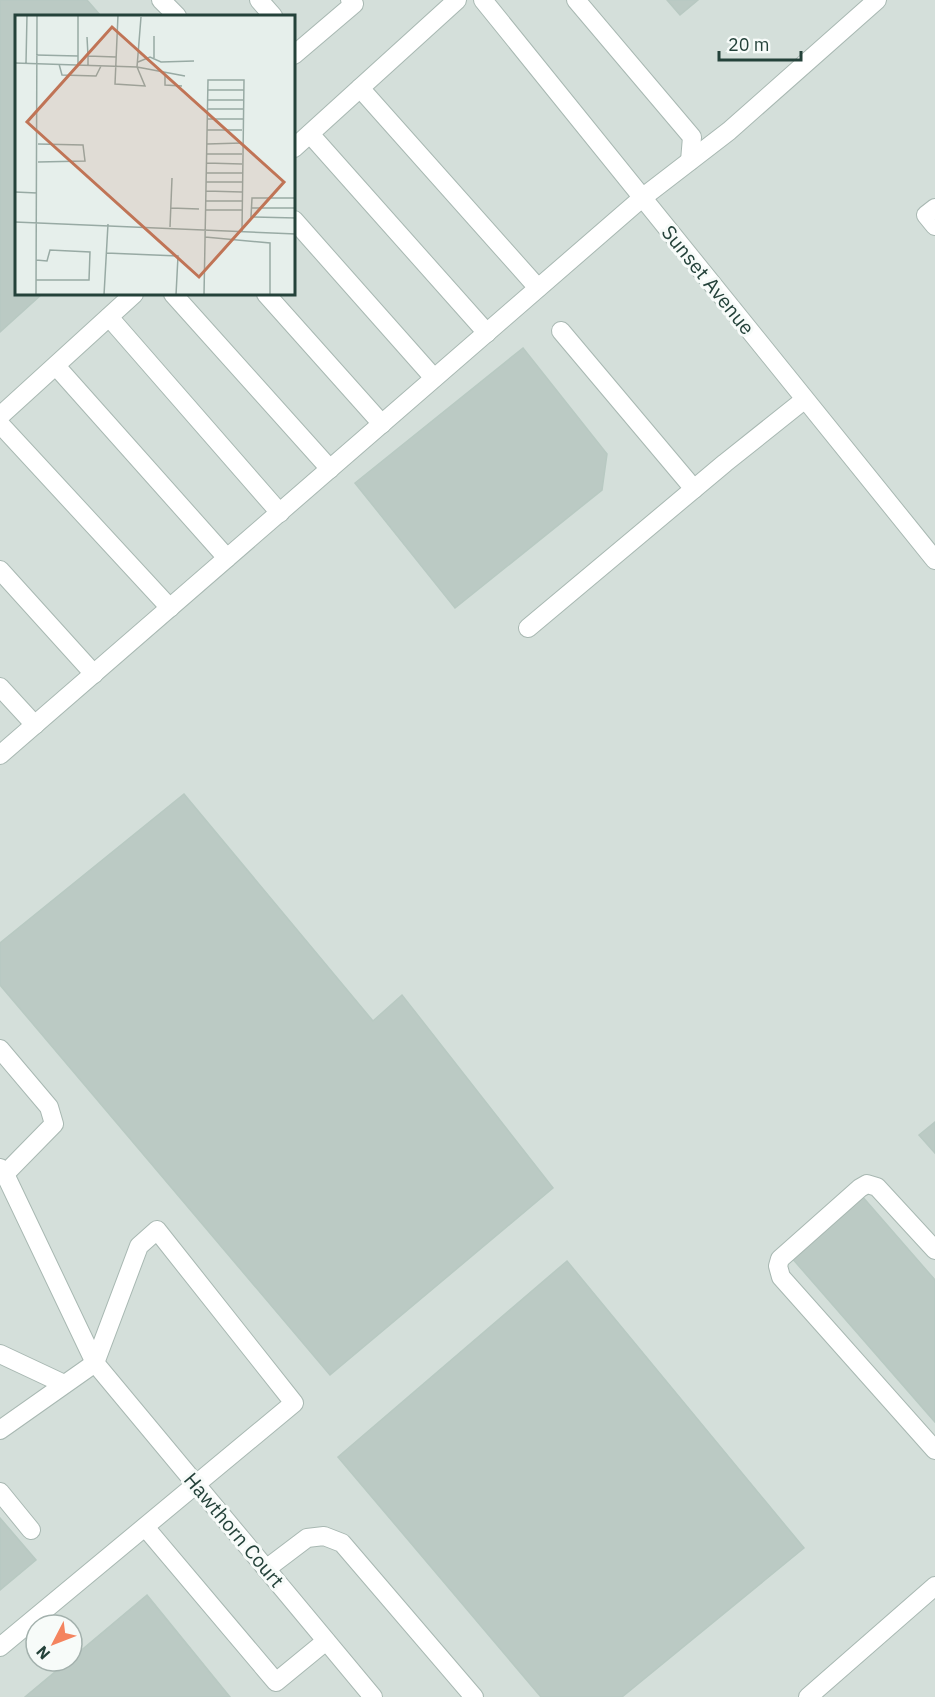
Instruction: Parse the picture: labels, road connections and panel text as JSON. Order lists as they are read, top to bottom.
{
  "streets": {
    "street": ["Sunset Avenue", "Hawthorn Court"]
  },
  "scale_bar": "20 m",
  "north": "bottom left"
}
